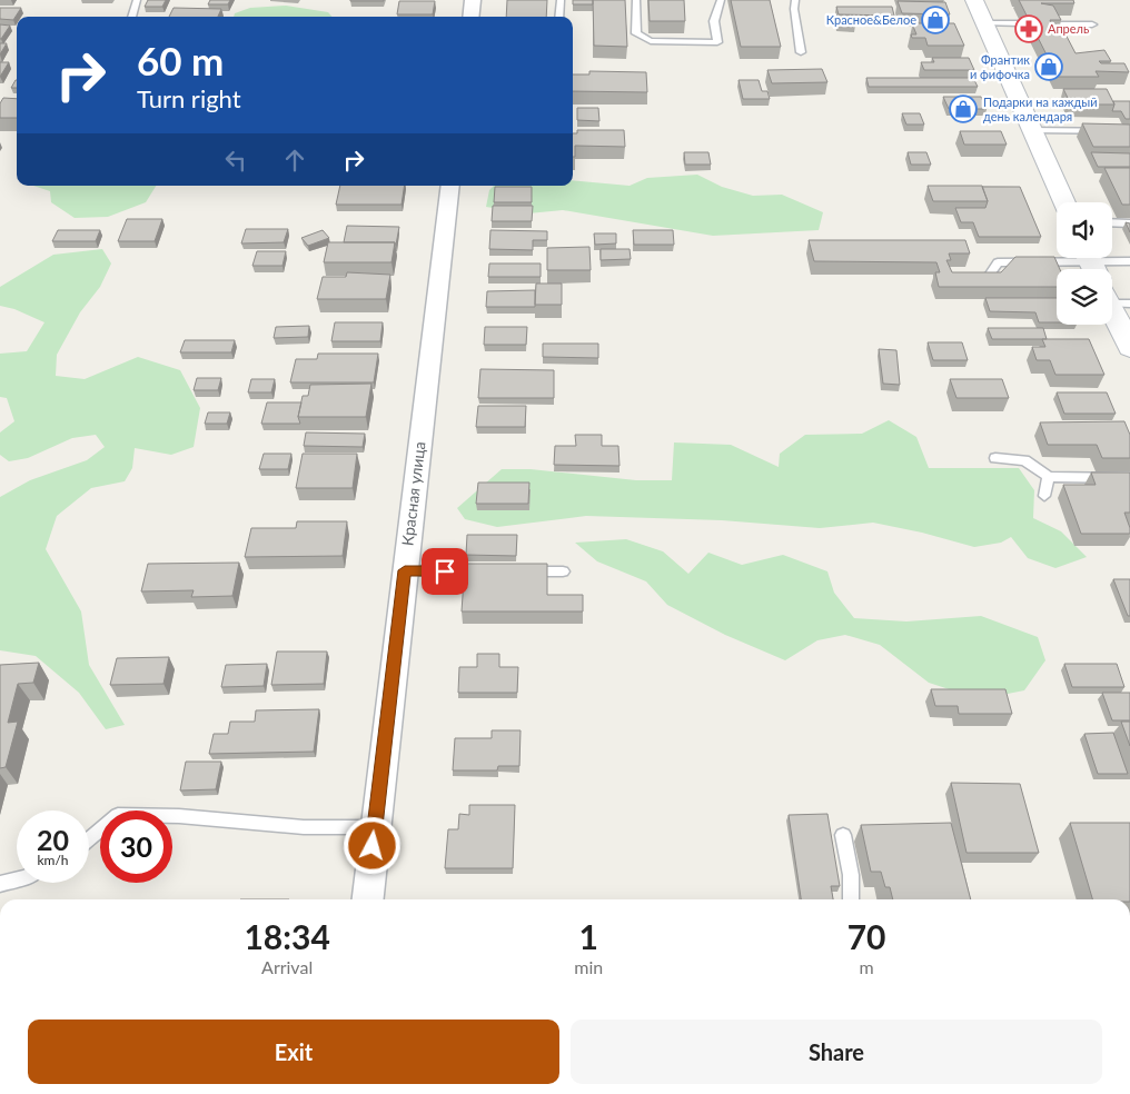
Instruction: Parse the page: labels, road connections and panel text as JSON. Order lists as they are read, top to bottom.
{
  "streets": {
    "street": ["Красная улица"]
  },
  "places": {
    "shop": ["Красное&Белое", "Франтик и фифочка", "Подарки на каждый день календаря"],
    "pharmacy": ["Апрель"]
  },
  "page": {
    "turn": ["60 m", "Turn right"],
    "speed": "20 km/h",
    "limit": "30",
    "eta": [
      "18:34",
      "Arrival",
      "1",
      "min",
      "70",
      "m"
    ],
    "buttons": ["Exit", "Share"]
  }
}
